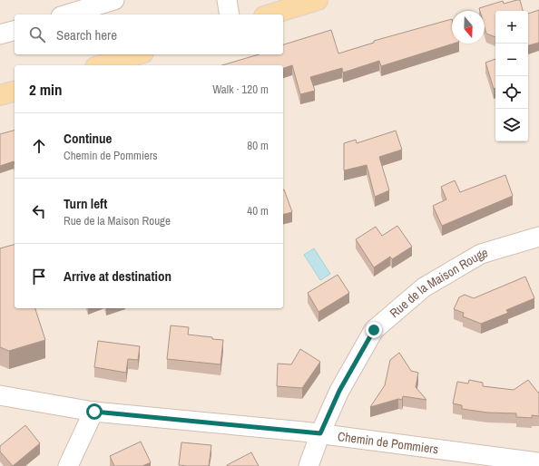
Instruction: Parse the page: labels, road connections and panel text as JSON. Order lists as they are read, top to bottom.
{
  "streets": {
    "street": ["Rue de la Maison Rouge", "Chemin de Pommiers"]
  },
  "crossings": [
    ["Rue de la Maison Rouge", "Chemin de Pommiers"]
  ],
  "north": "bottom",
  "page": {
    "map_buttons": ["+", "−"],
    "search": "Search here",
    "heading": ["2 min", "Walk · 120 m"],
    "list": [
      ["Continue", "Chemin de Pommiers", "80 m"],
      ["Turn left", "Rue de la Maison Rouge", "40 m"],
      "Arrive at destination"
    ]
  }
}
